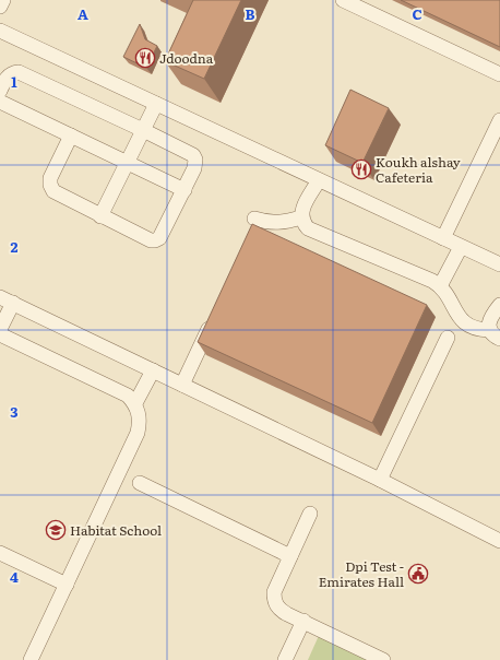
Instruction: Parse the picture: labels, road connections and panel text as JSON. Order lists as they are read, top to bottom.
{
  "places": {
    "restaurant": ["Jdoodna", "Koukh alshay Cafeteria"],
    "school or university": ["Habitat School"],
    "public building": ["Dpi Test - Emirates Hall"]
  },
  "grid": {
    "columns": ["A", "B", "C"],
    "rows": [
      "1",
      "2",
      "3",
      "4"
    ]
  }
}
